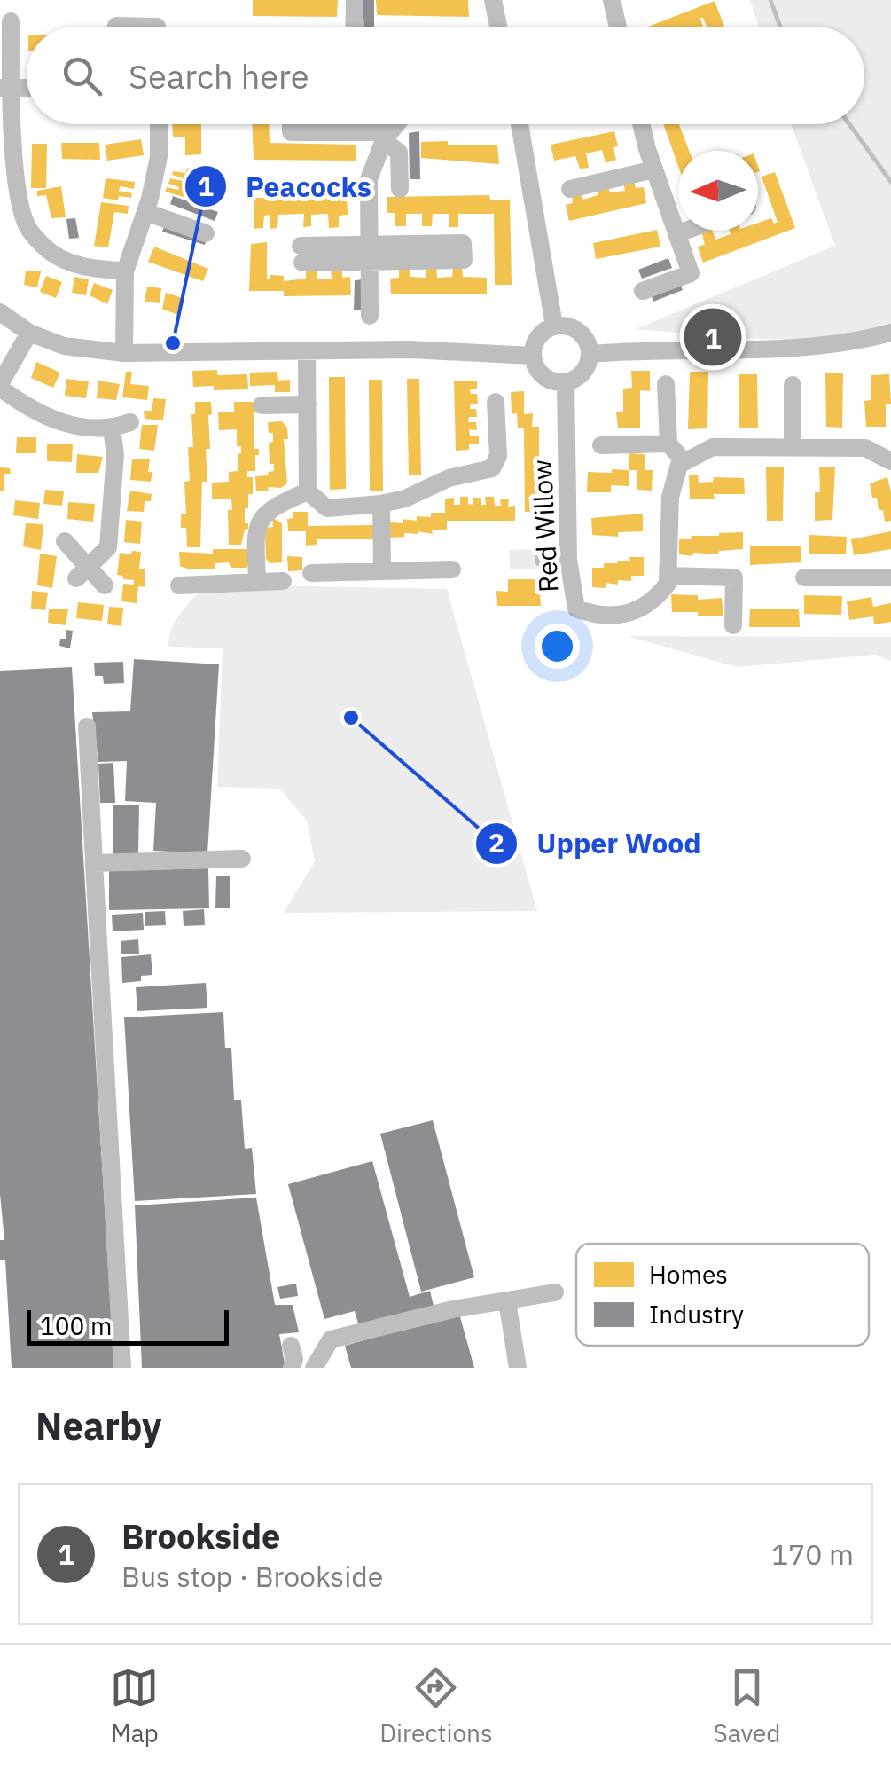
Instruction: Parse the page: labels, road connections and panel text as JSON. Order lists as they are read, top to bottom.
{
  "streets": {
    "street": ["Red Willow"]
  },
  "places": ["Peacocks", "Upper Wood"],
  "legend": ["Homes", "Industry"],
  "scale_bar": "100 m",
  "north": "left",
  "page": {
    "search": "Search here",
    "pins": "1",
    "scale": "100 m",
    "heading": "Nearby",
    "list": [
      {
        "mark": "1",
        "name": "Brookside",
        "note": "Bus stop · Brookside",
        "value": "170 m"
      }
    ],
    "nav": ["Map", "Directions", "Saved"]
  }
}
